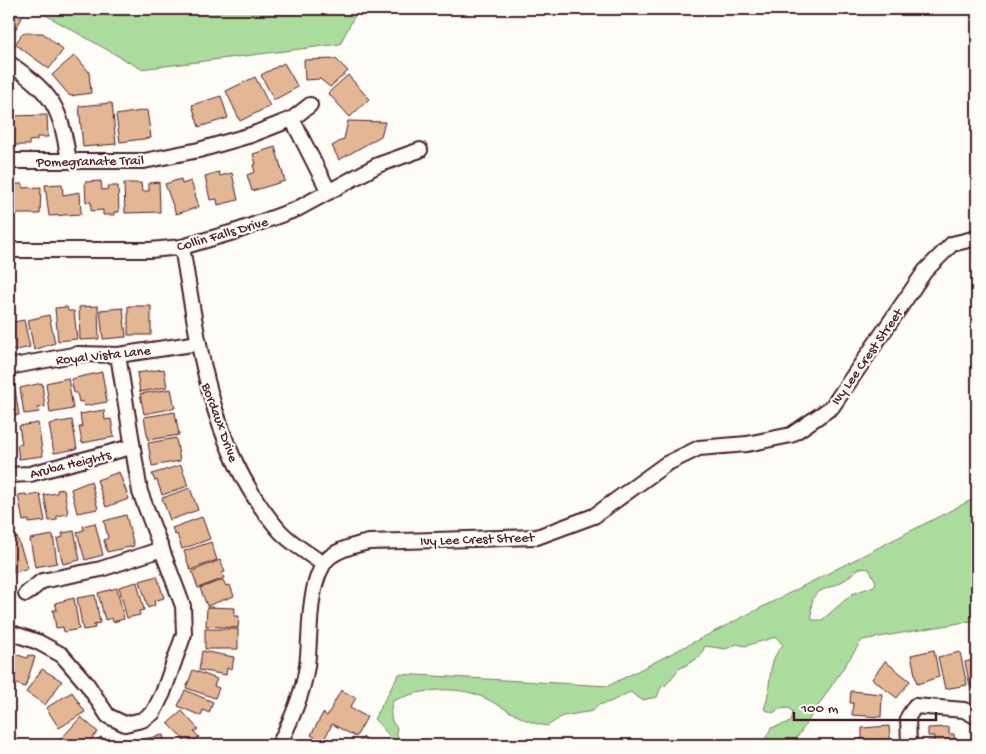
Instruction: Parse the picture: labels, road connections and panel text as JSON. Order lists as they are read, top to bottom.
{
  "streets": {
    "street": [
      "Pomegranate Trail",
      "Collin Falls Drive",
      "Royal Vista Lane",
      "Ivy Lee Crest Street",
      "Bordaux Drive",
      "Aruba Heights"
    ]
  },
  "crossings": [
    ["Collin Falls Drive", "Bordaux Drive"],
    ["Royal Vista Lane", "Bordaux Drive"],
    ["Ivy Lee Crest Street", "Bordaux Drive"]
  ],
  "scale_bar": "100 m"
}
